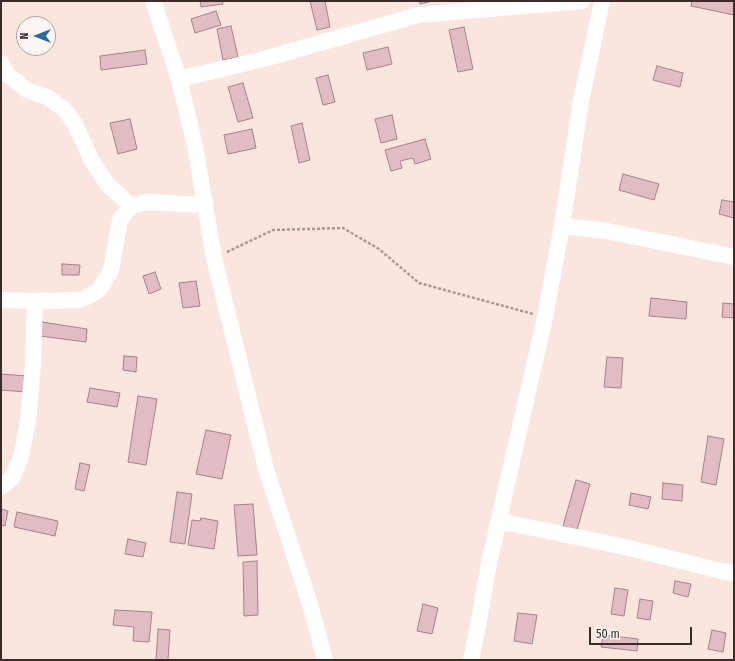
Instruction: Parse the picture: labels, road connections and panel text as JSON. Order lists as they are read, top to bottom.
{
  "scale_bar": "50 m",
  "north": "left"
}
